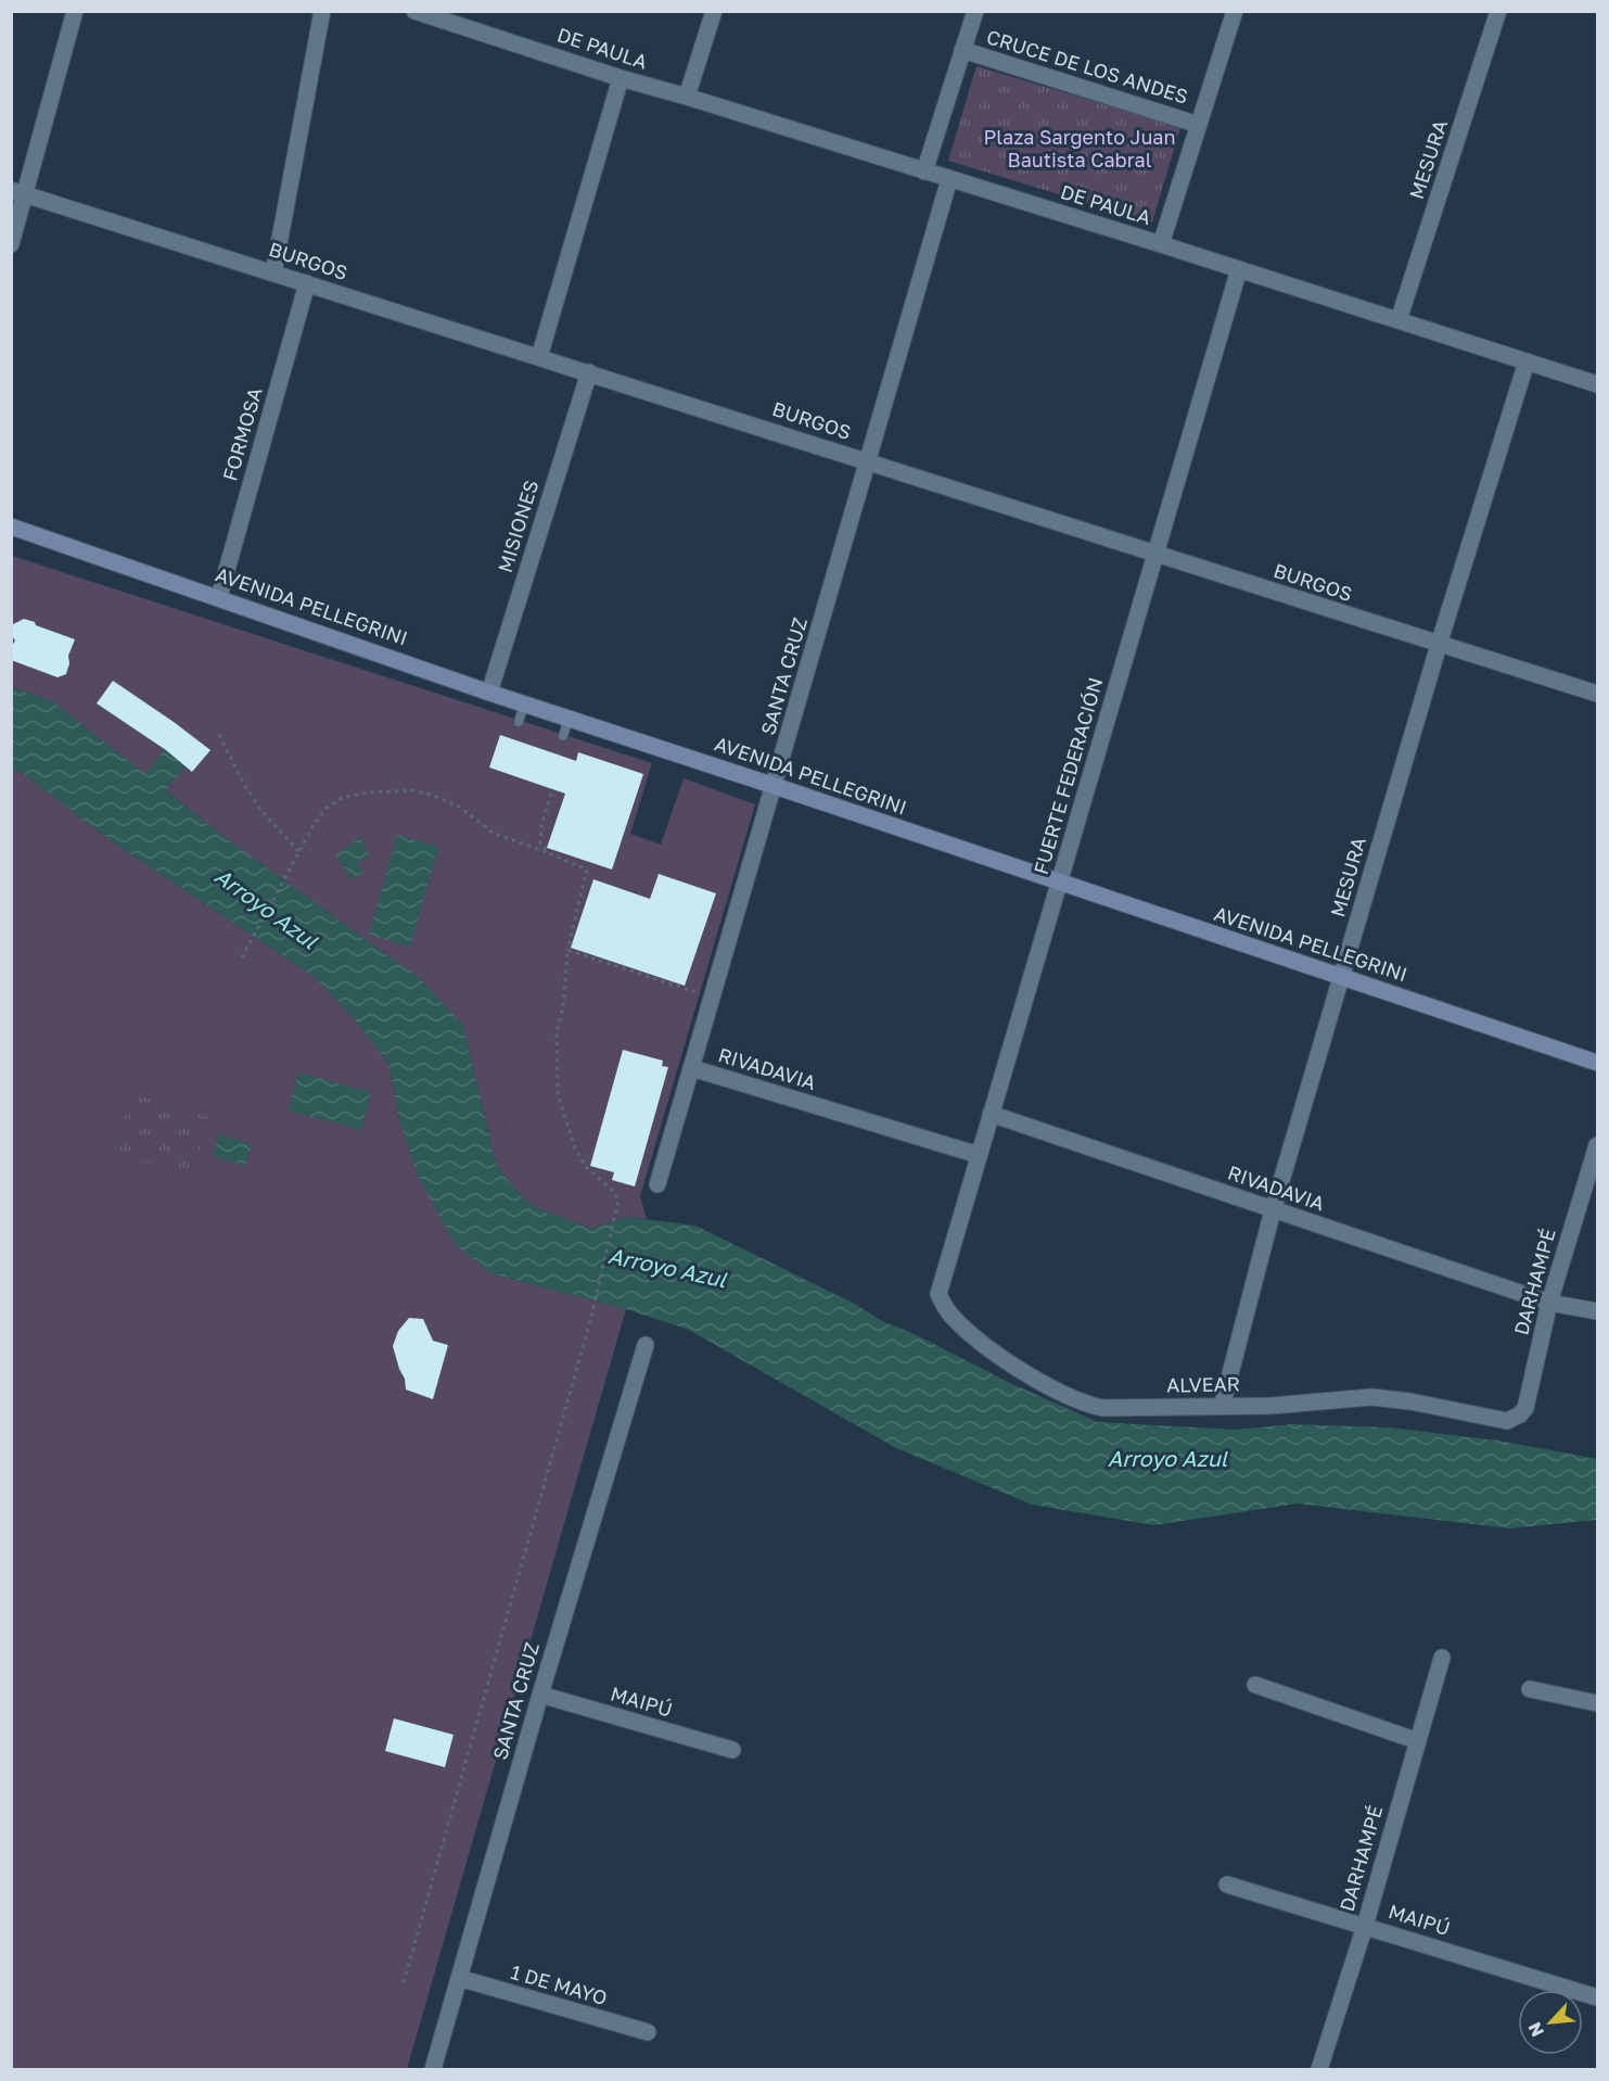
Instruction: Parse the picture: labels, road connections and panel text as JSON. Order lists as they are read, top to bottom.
{
  "streets": {
    "main road": ["AVENIDA PELLEGRINI"],
    "street": [
      "DE PAULA",
      "CRUCE DE LOS ANDES",
      "MESURA",
      "BURGOS",
      "FORMOSA",
      "MISIONES",
      "SANTA CRUZ",
      "FUERTE FEDERACIÓN",
      "RIVADAVIA",
      "DARHAMPÉ",
      "ALVEAR",
      "MAIPÚ",
      "1 DE MAYO"
    ]
  },
  "crossings": [
    ["DE PAULA", "MESURA"],
    ["DE PAULA", "SANTA CRUZ"],
    ["DE PAULA", "FUERTE FEDERACIÓN"],
    ["MESURA", "BURGOS"],
    ["MESURA", "AVENIDA PELLEGRINI"],
    ["MESURA", "RIVADAVIA"],
    ["MESURA", "ALVEAR"],
    ["BURGOS", "FORMOSA"],
    ["BURGOS", "MISIONES"],
    ["BURGOS", "SANTA CRUZ"],
    ["BURGOS", "FUERTE FEDERACIÓN"],
    ["FORMOSA", "AVENIDA PELLEGRINI"],
    ["MISIONES", "AVENIDA PELLEGRINI"],
    ["AVENIDA PELLEGRINI", "SANTA CRUZ"],
    ["AVENIDA PELLEGRINI", "FUERTE FEDERACIÓN"],
    ["SANTA CRUZ", "RIVADAVIA"],
    ["SANTA CRUZ", "MAIPÚ"],
    ["SANTA CRUZ", "1 DE MAYO"],
    ["FUERTE FEDERACIÓN", "RIVADAVIA"],
    ["FUERTE FEDERACIÓN", "ALVEAR"],
    ["RIVADAVIA", "DARHAMPÉ"],
    ["DARHAMPÉ", "ALVEAR"],
    ["DARHAMPÉ", "MAIPÚ"]
  ],
  "water": ["Arroyo Azul"],
  "parks": ["Plaza Sargento Juan Bautista Cabral"],
  "north": "bottom left"
}
